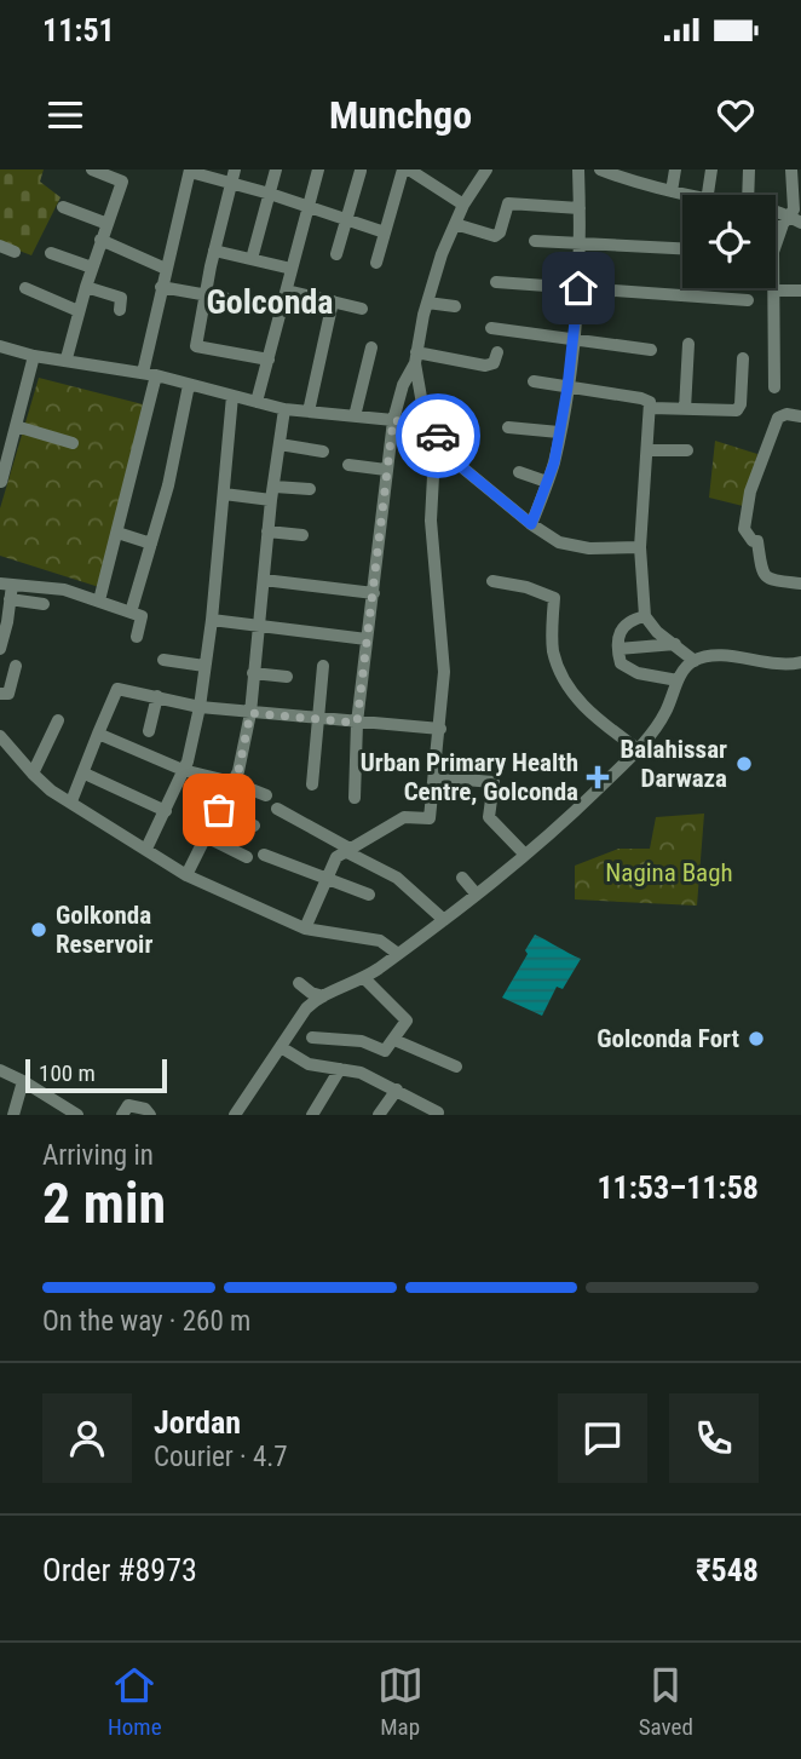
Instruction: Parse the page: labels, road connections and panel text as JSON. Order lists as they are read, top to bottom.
{
  "districts": ["Golconda"],
  "parks": ["Nagina Bagh"],
  "places": {
    "other": ["Balahissar Darwaza", "Golkonda Reservoir", "Golconda Fort"],
    "health": ["Urban Primary Health Centre, Golconda"]
  },
  "scale_bar": "100 m",
  "page": {
    "status": "11:51",
    "header": "Munchgo",
    "scale": "100 m",
    "heading": ["2 min", "Arriving in", "11:53–11:58"],
    "panel": [
      "Jordan",
      "Courier · 4.7",
      "Order #8973",
      "₹548"
    ],
    "bar": "On the way · 260 m",
    "tabs": ["Home", "Map", "Saved"]
  }
}
